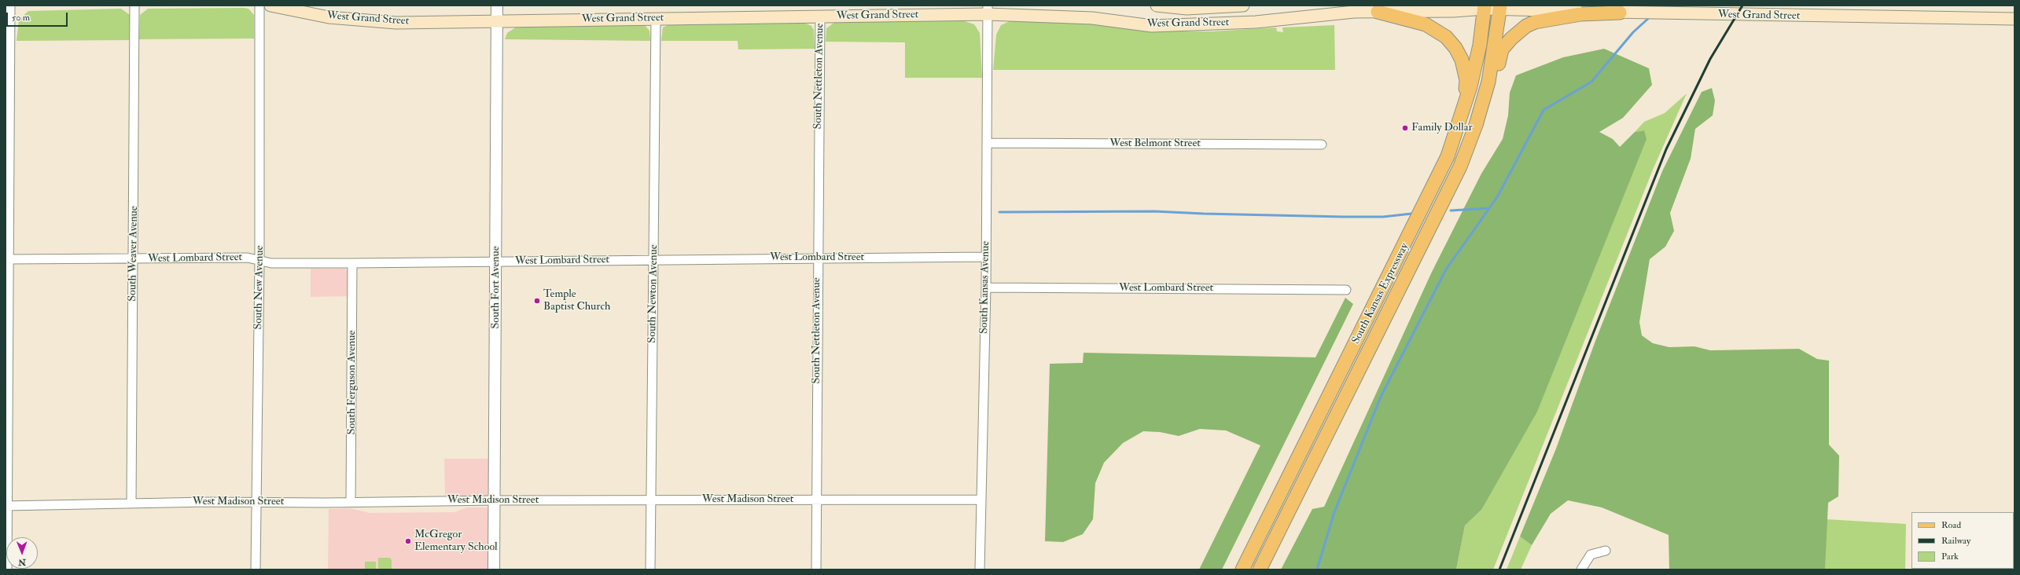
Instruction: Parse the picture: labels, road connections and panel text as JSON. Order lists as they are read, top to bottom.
{
  "streets": {
    "main road": ["West Grand Street", "South Kansas Expressway"],
    "street": [
      "South Nettleton Avenue",
      "West Belmont Street",
      "South Weaver Avenue",
      "West Lombard Street",
      "South New Avenue",
      "South Fort Avenue",
      "South Kansas Avenue",
      "South Newton Avenue",
      "South Ferguson Avenue",
      "West Madison Street"
    ]
  },
  "crossings": [
    ["West Grand Street", "South Nettleton Avenue"],
    ["West Grand Street", "South Fort Avenue"],
    ["West Grand Street", "South Kansas Avenue"],
    ["West Grand Street", "South Newton Avenue"],
    ["West Grand Street", "South Kansas Expressway"],
    ["South Nettleton Avenue", "West Lombard Street"],
    ["South Nettleton Avenue", "West Madison Street"],
    ["West Belmont Street", "South Kansas Avenue"],
    ["South Weaver Avenue", "West Lombard Street"],
    ["South Weaver Avenue", "West Madison Street"],
    ["West Lombard Street", "South New Avenue"],
    ["West Lombard Street", "South Fort Avenue"],
    ["West Lombard Street", "South Kansas Avenue"],
    ["West Lombard Street", "South Newton Avenue"],
    ["West Lombard Street", "South Ferguson Avenue"],
    ["South New Avenue", "West Madison Street"],
    ["South Fort Avenue", "West Madison Street"],
    ["South Kansas Avenue", "West Madison Street"],
    ["South Newton Avenue", "West Madison Street"],
    ["South Ferguson Avenue", "West Madison Street"]
  ],
  "places": ["Family Dollar", "Temple Baptist Church", "McGregor Elementary School"],
  "legend": ["Road", "Railway", "Park"],
  "scale_bar": "50 m",
  "north": "bottom"
}
